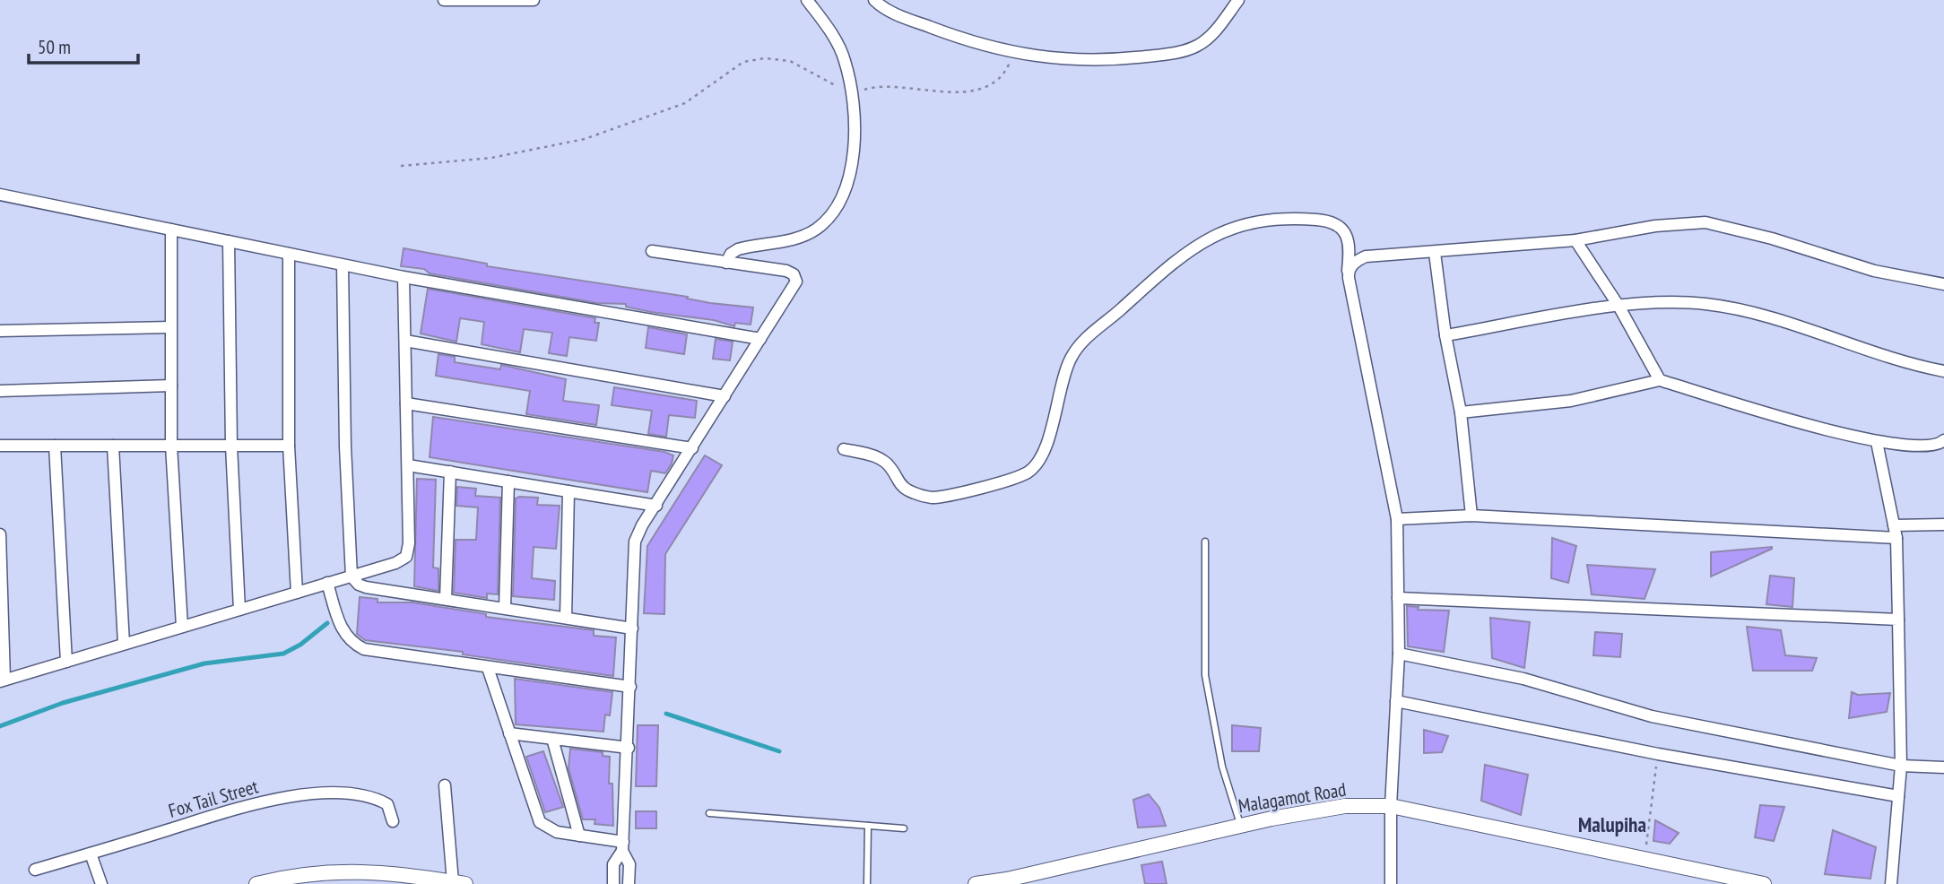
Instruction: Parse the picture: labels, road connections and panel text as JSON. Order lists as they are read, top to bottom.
{
  "streets": {
    "street": ["Malagamot Road", "Fox Tail Street"]
  },
  "districts": ["Malupiha"],
  "scale_bar": "50 m"
}
